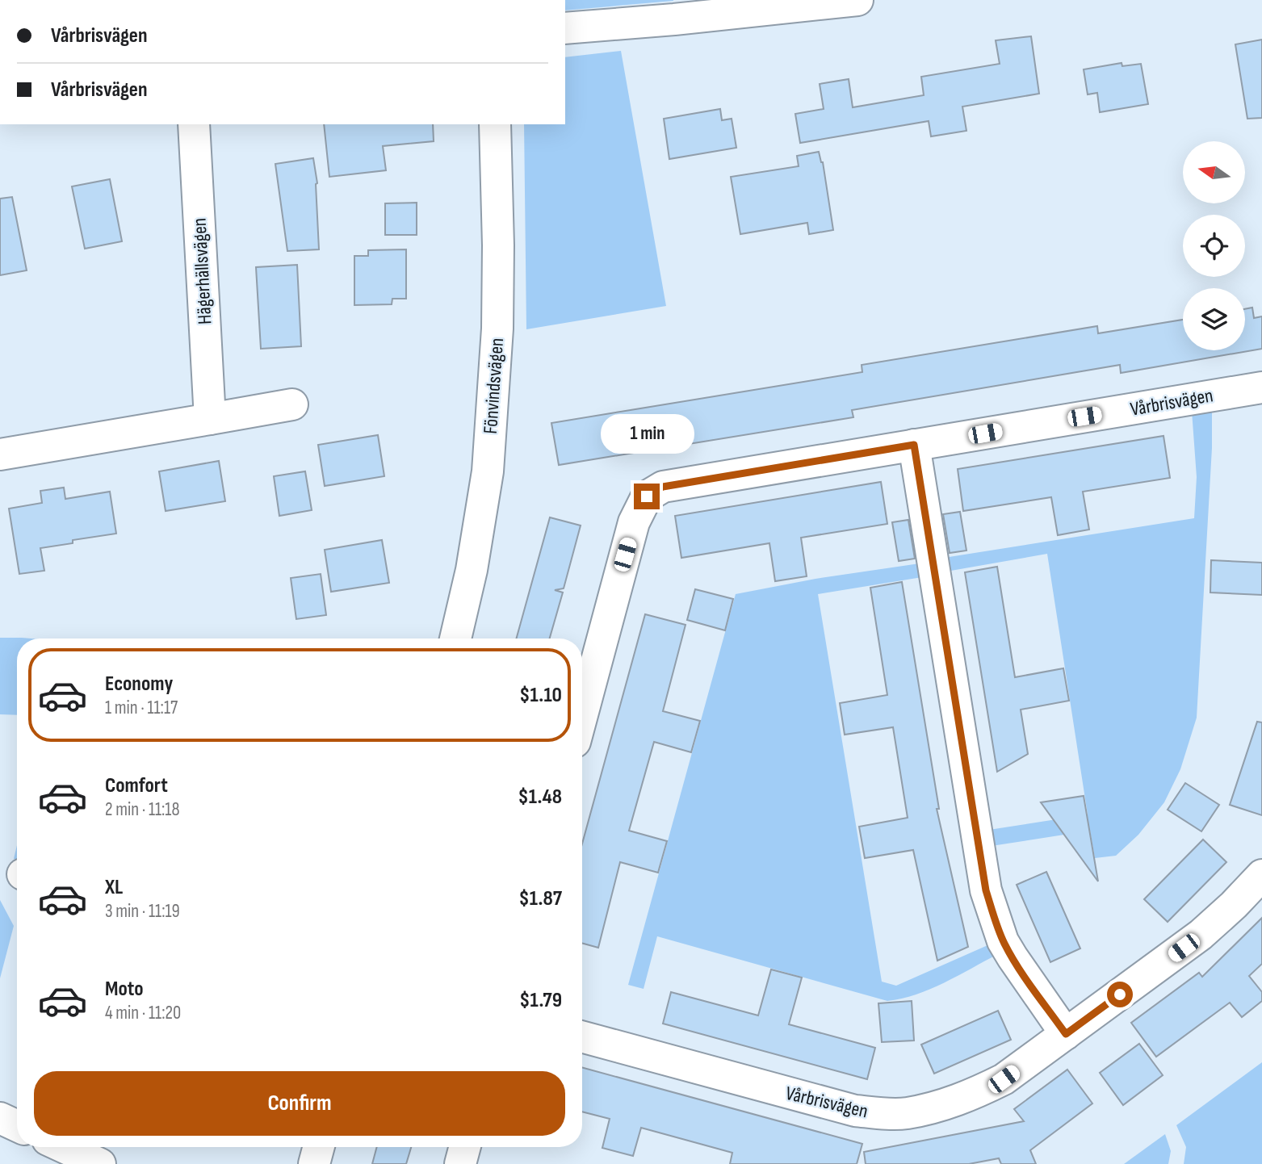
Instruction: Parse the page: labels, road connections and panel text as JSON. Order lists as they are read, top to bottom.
{
  "streets": {
    "street": ["Hägerhällsvägen", "Fönvindsvägen", "Vårbrisvägen"]
  },
  "north": "left",
  "page": {
    "banner": ["Vårbrisvägen", "Vårbrisvägen"],
    "bubble": "1 min",
    "list": [
      {
        "name": "Economy",
        "note": "1 min · 11:17",
        "value": "$1.10"
      },
      {
        "name": "Comfort",
        "note": "2 min · 11:18",
        "value": "$1.48"
      },
      {
        "name": "XL",
        "note": "3 min · 11:19",
        "value": "$1.87"
      },
      {
        "name": "Moto",
        "note": "4 min · 11:20",
        "value": "$1.79"
      }
    ],
    "buttons": "Confirm"
  }
}
